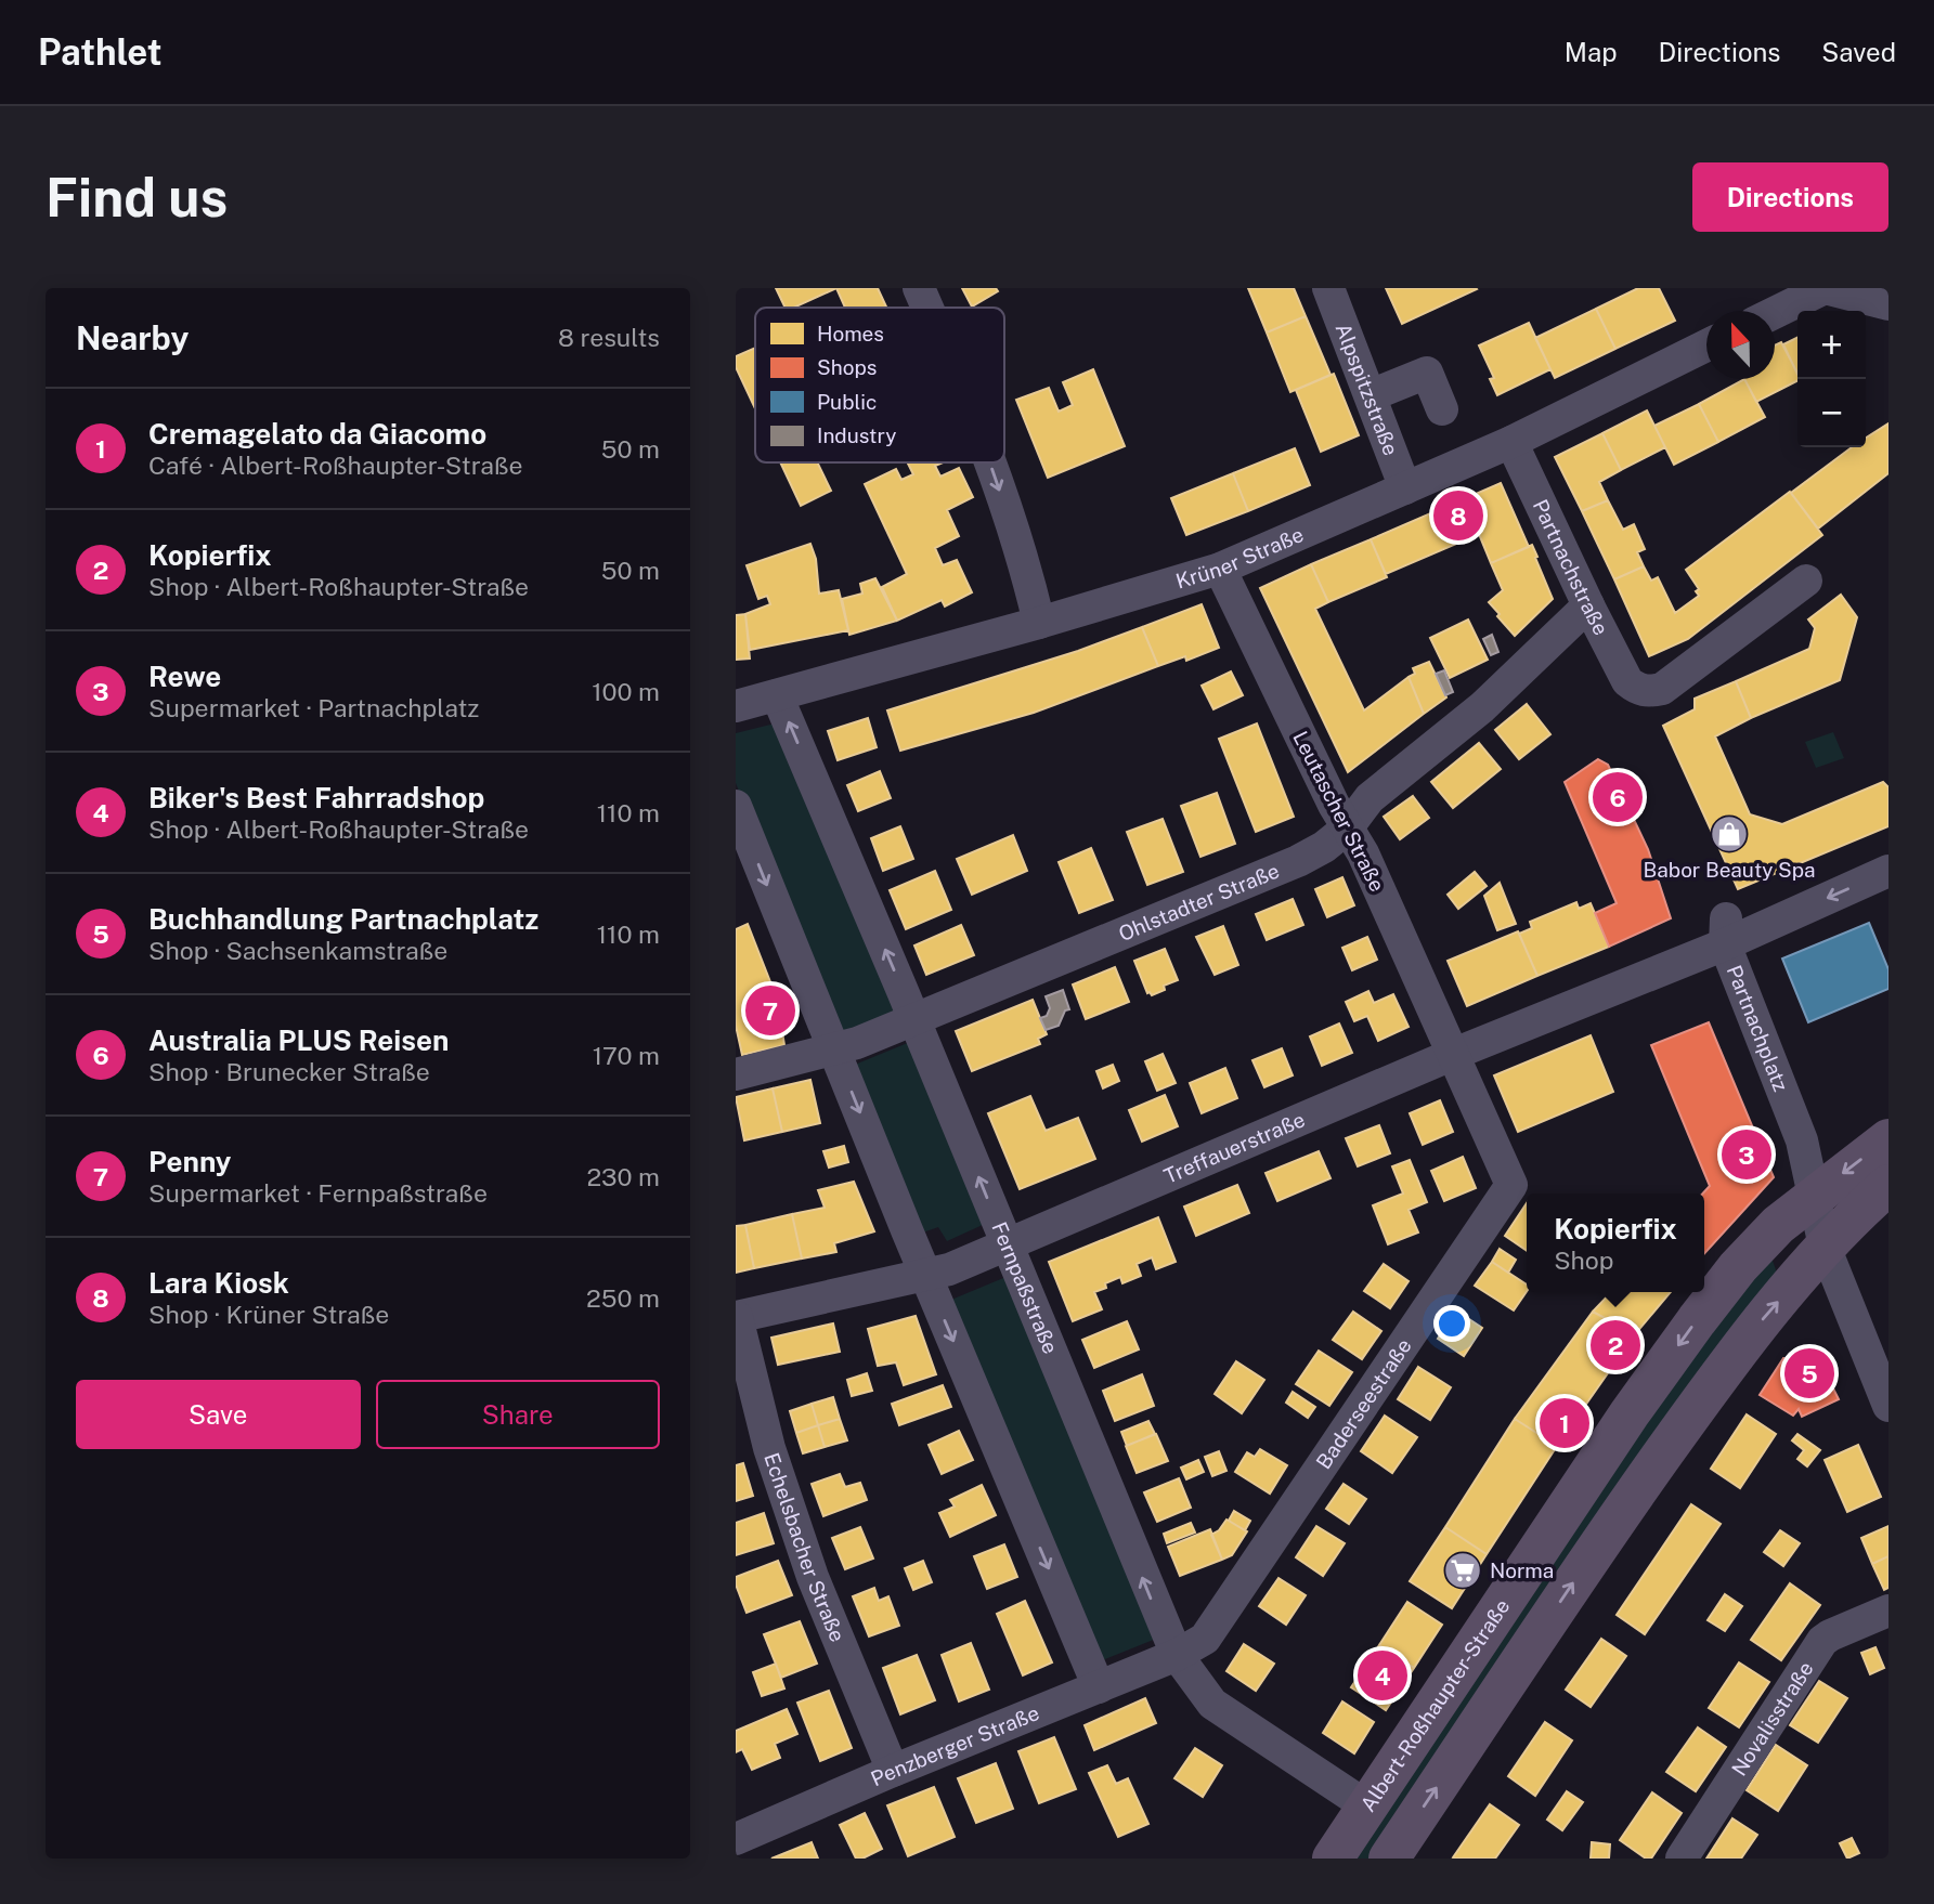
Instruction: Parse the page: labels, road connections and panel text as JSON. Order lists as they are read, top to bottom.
{
  "streets": {
    "main road": ["Albert-Roßhaupter-Straße"],
    "street": [
      "Alpspitzstraße",
      "Krüner Straße",
      "Partnachstraße",
      "Leutascher Straße",
      "Ohlstadter Straße",
      "Partnachplatz",
      "Treffauerstraße",
      "Fernpaßstraße",
      "Baderseestraße",
      "Echelsbacher Straße",
      "Novalisstraße",
      "Penzberger Straße"
    ]
  },
  "crossings": [
    ["Alpspitzstraße", "Krüner Straße"],
    ["Krüner Straße", "Partnachstraße"],
    ["Krüner Straße", "Leutascher Straße"],
    ["Krüner Straße", "Fernpaßstraße"],
    ["Partnachstraße", "Ohlstadter Straße"],
    ["Leutascher Straße", "Ohlstadter Straße"],
    ["Leutascher Straße", "Treffauerstraße"],
    ["Leutascher Straße", "Baderseestraße"],
    ["Ohlstadter Straße", "Fernpaßstraße"],
    ["Partnachplatz", "Treffauerstraße"],
    ["Partnachplatz", "Albert-Roßhaupter-Straße"],
    ["Treffauerstraße", "Fernpaßstraße"],
    ["Treffauerstraße", "Baderseestraße"],
    ["Treffauerstraße", "Echelsbacher Straße"],
    ["Fernpaßstraße", "Baderseestraße"],
    ["Fernpaßstraße", "Albert-Roßhaupter-Straße"],
    ["Fernpaßstraße", "Penzberger Straße"],
    ["Baderseestraße", "Penzberger Straße"],
    ["Echelsbacher Straße", "Penzberger Straße"]
  ],
  "places": {
    "shop": ["Babor Beauty Spa"],
    "supermarket": ["Norma"]
  },
  "legend": [
    "Homes",
    "Shops",
    "Public",
    "Industry"
  ],
  "north": "top",
  "page": {
    "header": "Pathlet",
    "nav": ["Map", "Directions", "Saved"],
    "buttons": [
      "Directions",
      ["Save", "Share"]
    ],
    "title": "Find us",
    "heading": ["Nearby", "8 results"],
    "map_buttons": ["+", "−"],
    "list": [
      {
        "mark": "1",
        "name": "Cremagelato da Giacomo",
        "note": "Café · Albert-Roßhaupter-Straße",
        "value": "50 m"
      },
      {
        "mark": "2",
        "name": "Kopierfix",
        "note": "Shop · Albert-Roßhaupter-Straße",
        "value": "50 m"
      },
      {
        "mark": "3",
        "name": "Rewe",
        "note": "Supermarket · Partnachplatz",
        "value": "100 m"
      },
      {
        "mark": "4",
        "name": "Biker's Best Fahrradshop",
        "note": "Shop · Albert-Roßhaupter-Straße",
        "value": "110 m"
      },
      {
        "mark": "5",
        "name": "Buchhandlung Partnachplatz",
        "note": "Shop · Sachsenkamstraße",
        "value": "110 m"
      },
      {
        "mark": "6",
        "name": "Australia PLUS Reisen",
        "note": "Shop · Brunecker Straße",
        "value": "170 m"
      },
      {
        "mark": "7",
        "name": "Penny",
        "note": "Supermarket · Fernpaßstraße",
        "value": "230 m"
      },
      {
        "mark": "8",
        "name": "Lara Kiosk",
        "note": "Shop · Krüner Straße",
        "value": "250 m"
      }
    ],
    "pins": [
      "8",
      "6",
      "7",
      "3",
      "2",
      "5",
      "1",
      "4"
    ],
    "popup": ["Kopierfix", "Shop"]
  }
}
